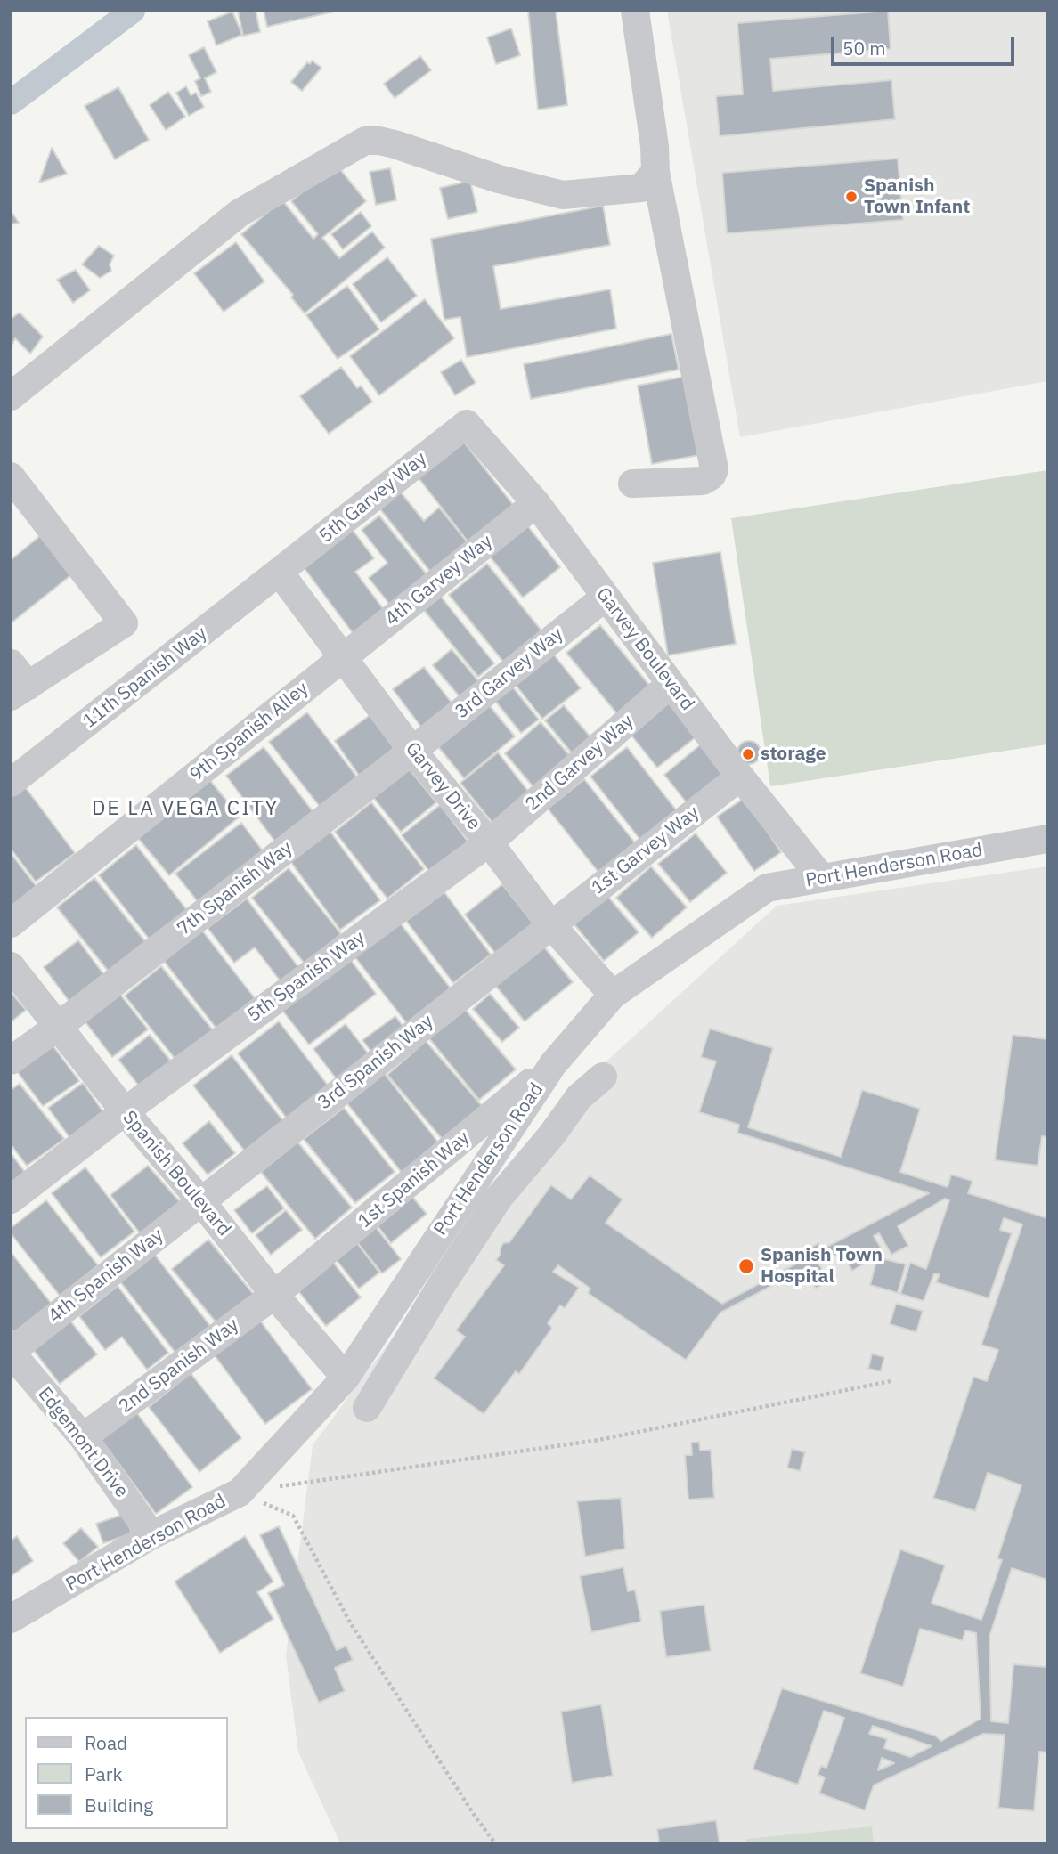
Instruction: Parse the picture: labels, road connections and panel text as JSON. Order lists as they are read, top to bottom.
{
  "streets": {
    "street": [
      "5th Garvey Way",
      "4th Garvey Way",
      "Garvey Boulevard",
      "3rd Garvey Way",
      "11th Spanish Way",
      "9th Spanish Alley",
      "2nd Garvey Way",
      "Garvey Drive",
      "1st Garvey Way",
      "Port Henderson Road",
      "7th Spanish Way",
      "5th Spanish Way",
      "3rd Spanish Way",
      "Spanish Boulevard",
      "1st Spanish Way",
      "4th Spanish Way",
      "2nd Spanish Way",
      "Edgemont Drive"
    ]
  },
  "crossings": [
    ["5th Garvey Way", "Garvey Boulevard"],
    ["5th Garvey Way", "11th Spanish Way"],
    ["5th Garvey Way", "Garvey Drive"],
    ["4th Garvey Way", "Garvey Boulevard"],
    ["4th Garvey Way", "9th Spanish Alley"],
    ["4th Garvey Way", "Garvey Drive"],
    ["Garvey Boulevard", "3rd Garvey Way"],
    ["Garvey Boulevard", "2nd Garvey Way"],
    ["Garvey Boulevard", "1st Garvey Way"],
    ["Garvey Boulevard", "Port Henderson Road"],
    ["3rd Garvey Way", "Garvey Drive"],
    ["3rd Garvey Way", "7th Spanish Way"],
    ["11th Spanish Way", "Garvey Drive"],
    ["9th Spanish Alley", "Garvey Drive"],
    ["2nd Garvey Way", "Garvey Drive"],
    ["2nd Garvey Way", "5th Spanish Way"],
    ["Garvey Drive", "1st Garvey Way"],
    ["Garvey Drive", "Port Henderson Road"],
    ["Garvey Drive", "7th Spanish Way"],
    ["Garvey Drive", "5th Spanish Way"],
    ["Garvey Drive", "3rd Spanish Way"],
    ["1st Garvey Way", "3rd Spanish Way"],
    ["Port Henderson Road", "Spanish Boulevard"],
    ["Port Henderson Road", "1st Spanish Way"],
    ["Port Henderson Road", "Edgemont Drive"],
    ["7th Spanish Way", "Spanish Boulevard"],
    ["5th Spanish Way", "Spanish Boulevard"],
    ["3rd Spanish Way", "Spanish Boulevard"],
    ["3rd Spanish Way", "4th Spanish Way"],
    ["Spanish Boulevard", "1st Spanish Way"],
    ["Spanish Boulevard", "4th Spanish Way"],
    ["Spanish Boulevard", "2nd Spanish Way"],
    ["1st Spanish Way", "2nd Spanish Way"],
    ["4th Spanish Way", "Edgemont Drive"],
    ["2nd Spanish Way", "Edgemont Drive"]
  ],
  "districts": ["DE LA VEGA CITY"],
  "places": ["Spanish Town Infant", "storage", "Spanish Town Hospital"],
  "legend": ["Road", "Park", "Building"],
  "scale_bar": "50 m"
}
